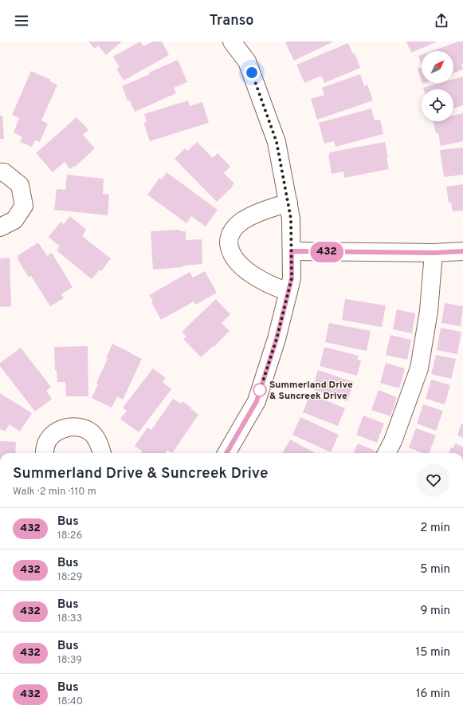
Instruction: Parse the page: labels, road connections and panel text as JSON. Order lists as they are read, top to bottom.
{
  "places": ["Summerland Drive & Suncreek Drive"],
  "lines": ["bus line 432"],
  "north": "top right",
  "page": {
    "header": "Transo",
    "on_map": "432",
    "heading": ["Summerland Drive & Suncreek Drive", "Walk · 2 min · 110 m"],
    "list": [
      {
        "mark": "432",
        "name": "Bus",
        "note": "18:26",
        "value": "2 min"
      },
      {
        "mark": "432",
        "name": "Bus",
        "note": "18:29",
        "value": "5 min"
      },
      {
        "mark": "432",
        "name": "Bus",
        "note": "18:33",
        "value": "9 min"
      },
      {
        "mark": "432",
        "name": "Bus",
        "note": "18:39",
        "value": "15 min"
      },
      {
        "mark": "432",
        "name": "Bus",
        "note": "18:40",
        "value": "16 min"
      }
    ]
  }
}
